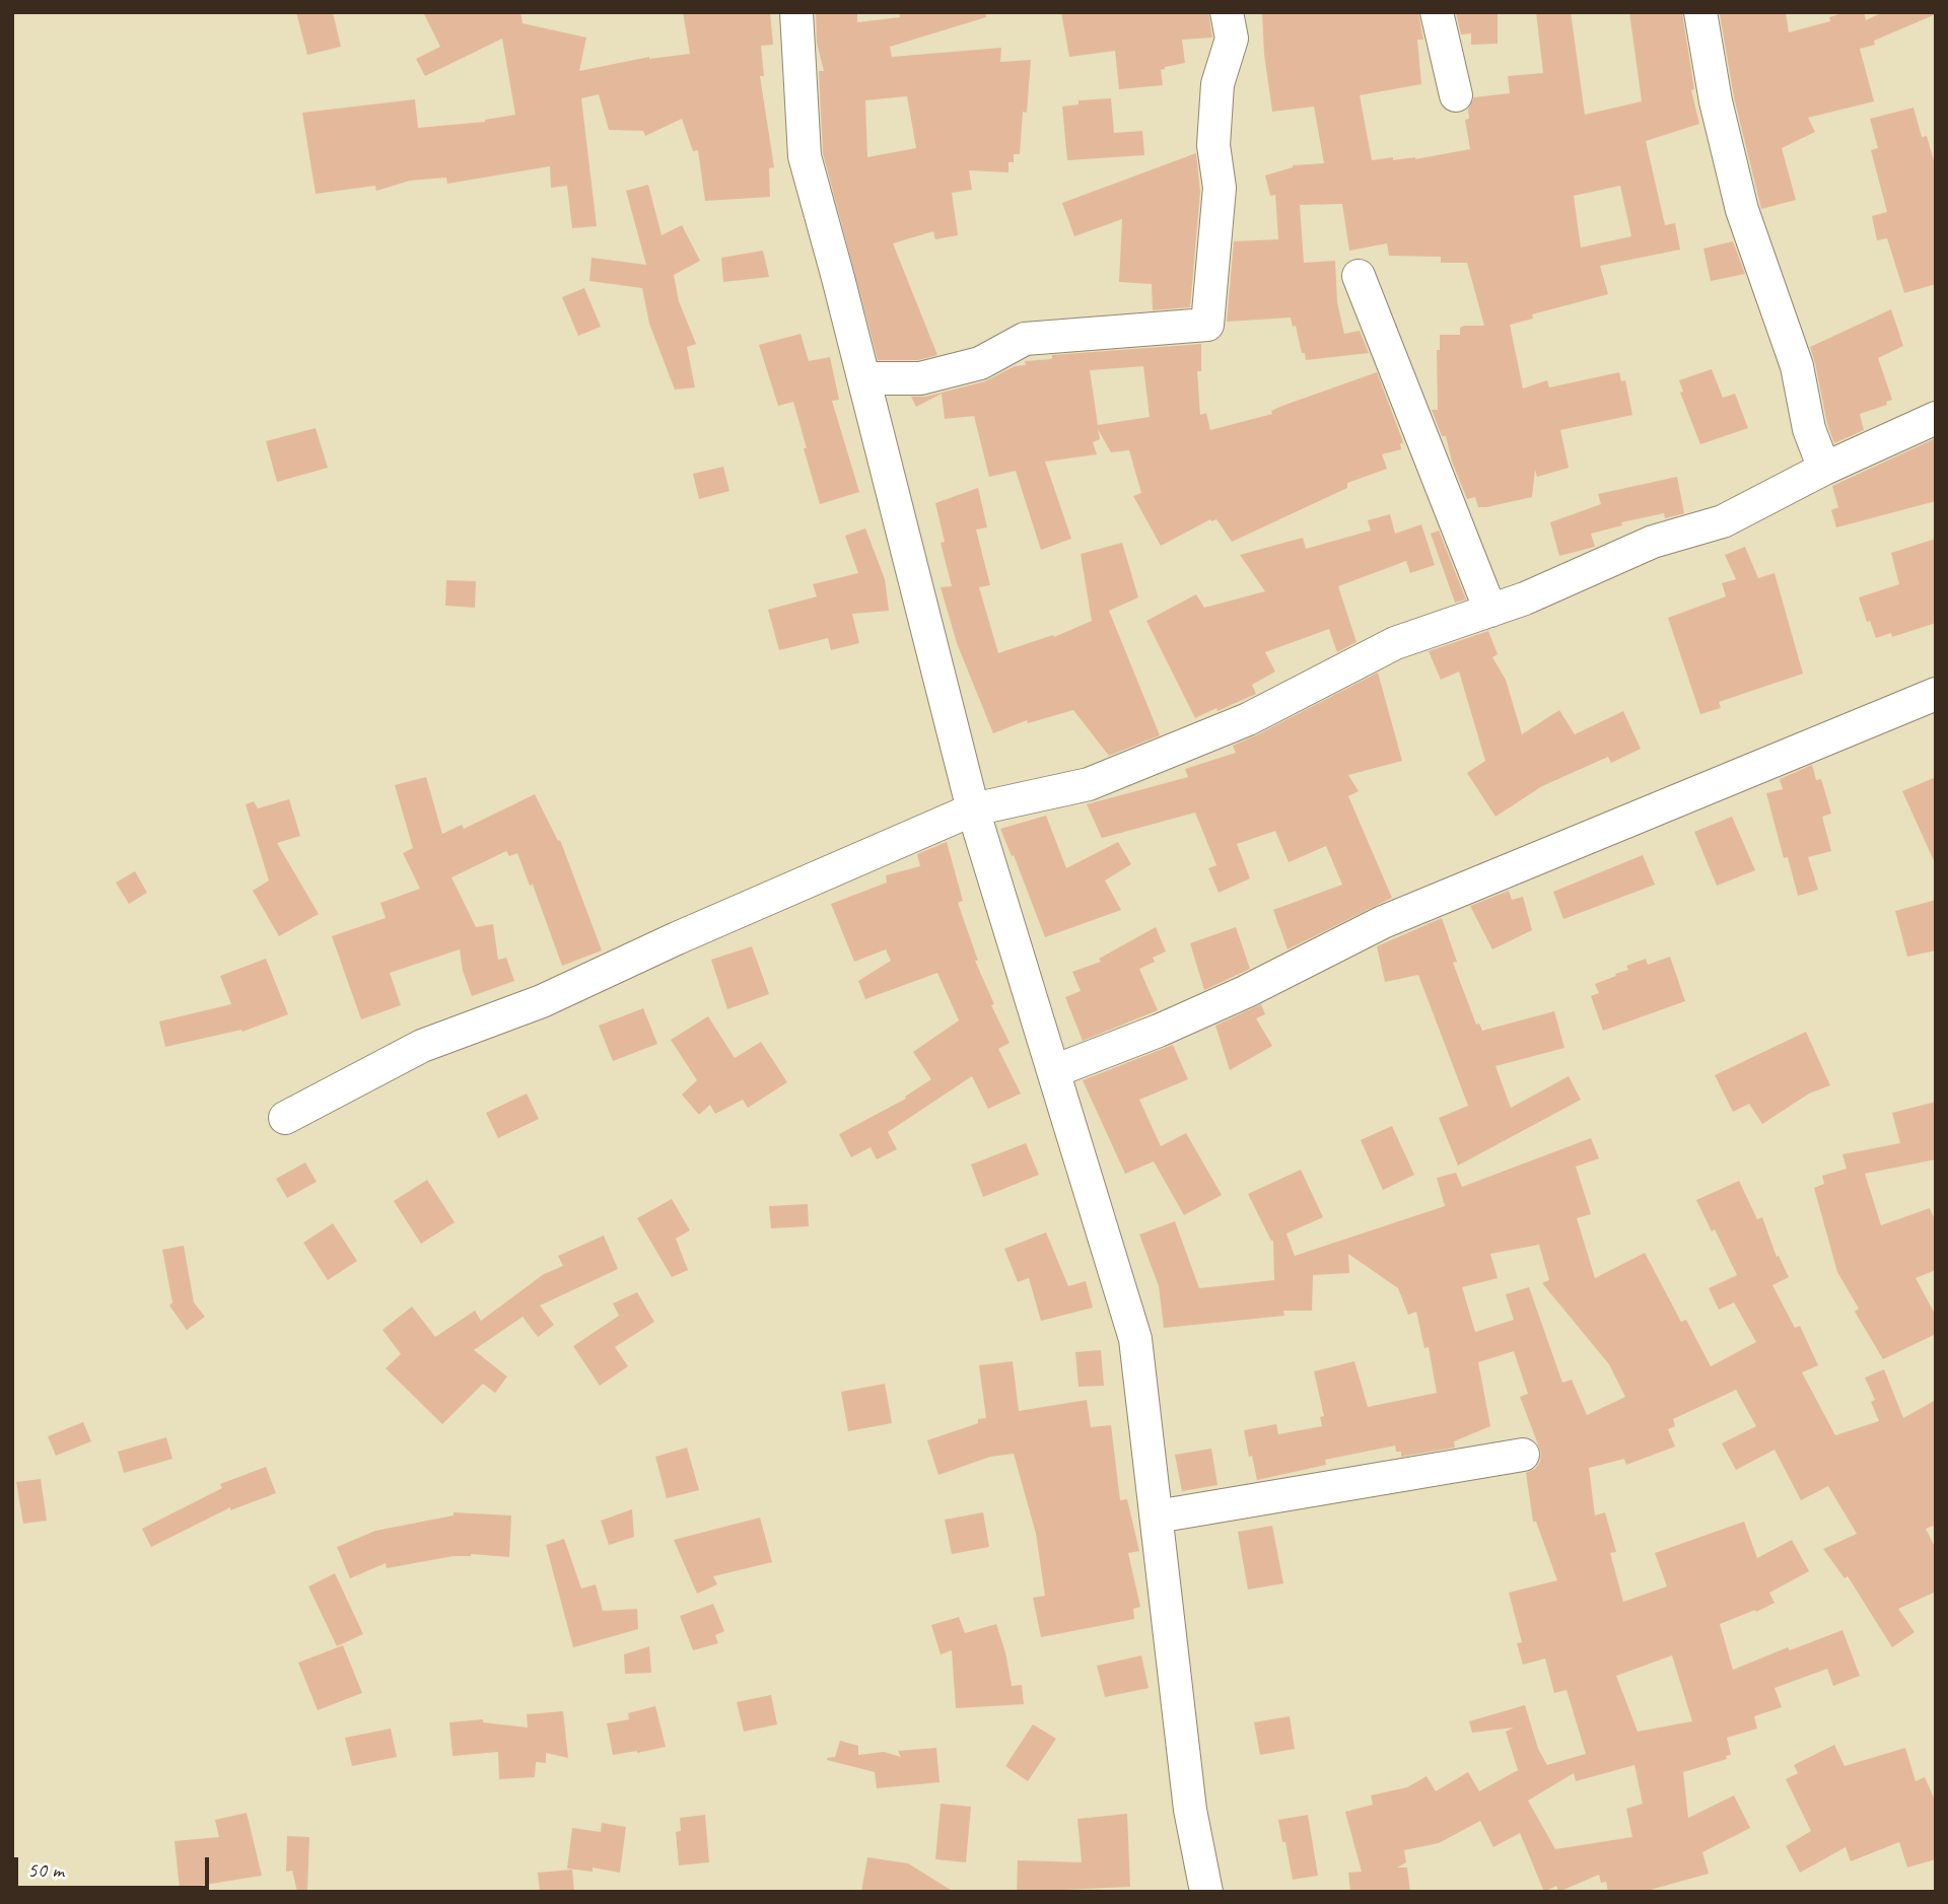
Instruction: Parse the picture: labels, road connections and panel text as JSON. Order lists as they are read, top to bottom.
{
  "scale_bar": "50 m"
}
